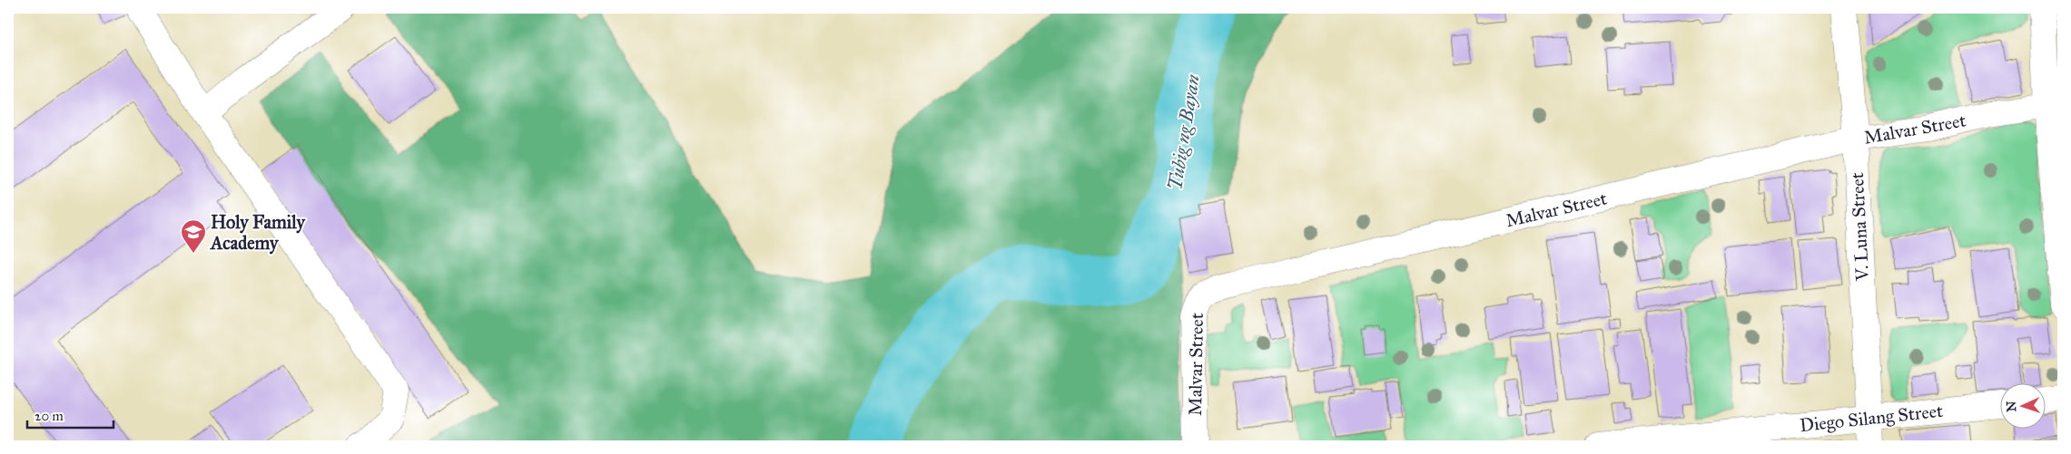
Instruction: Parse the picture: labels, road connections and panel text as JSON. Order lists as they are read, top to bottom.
{
  "streets": {
    "street": ["Malvar Street", "V. Luna Street", "Diego Silang Street"]
  },
  "crossings": [
    ["Malvar Street", "V. Luna Street"],
    ["V. Luna Street", "Diego Silang Street"]
  ],
  "water": ["Tubig ng Bayan"],
  "places": {
    "school or university": ["Holy Family Academy"]
  },
  "scale_bar": "20 m",
  "north": "left"
}
